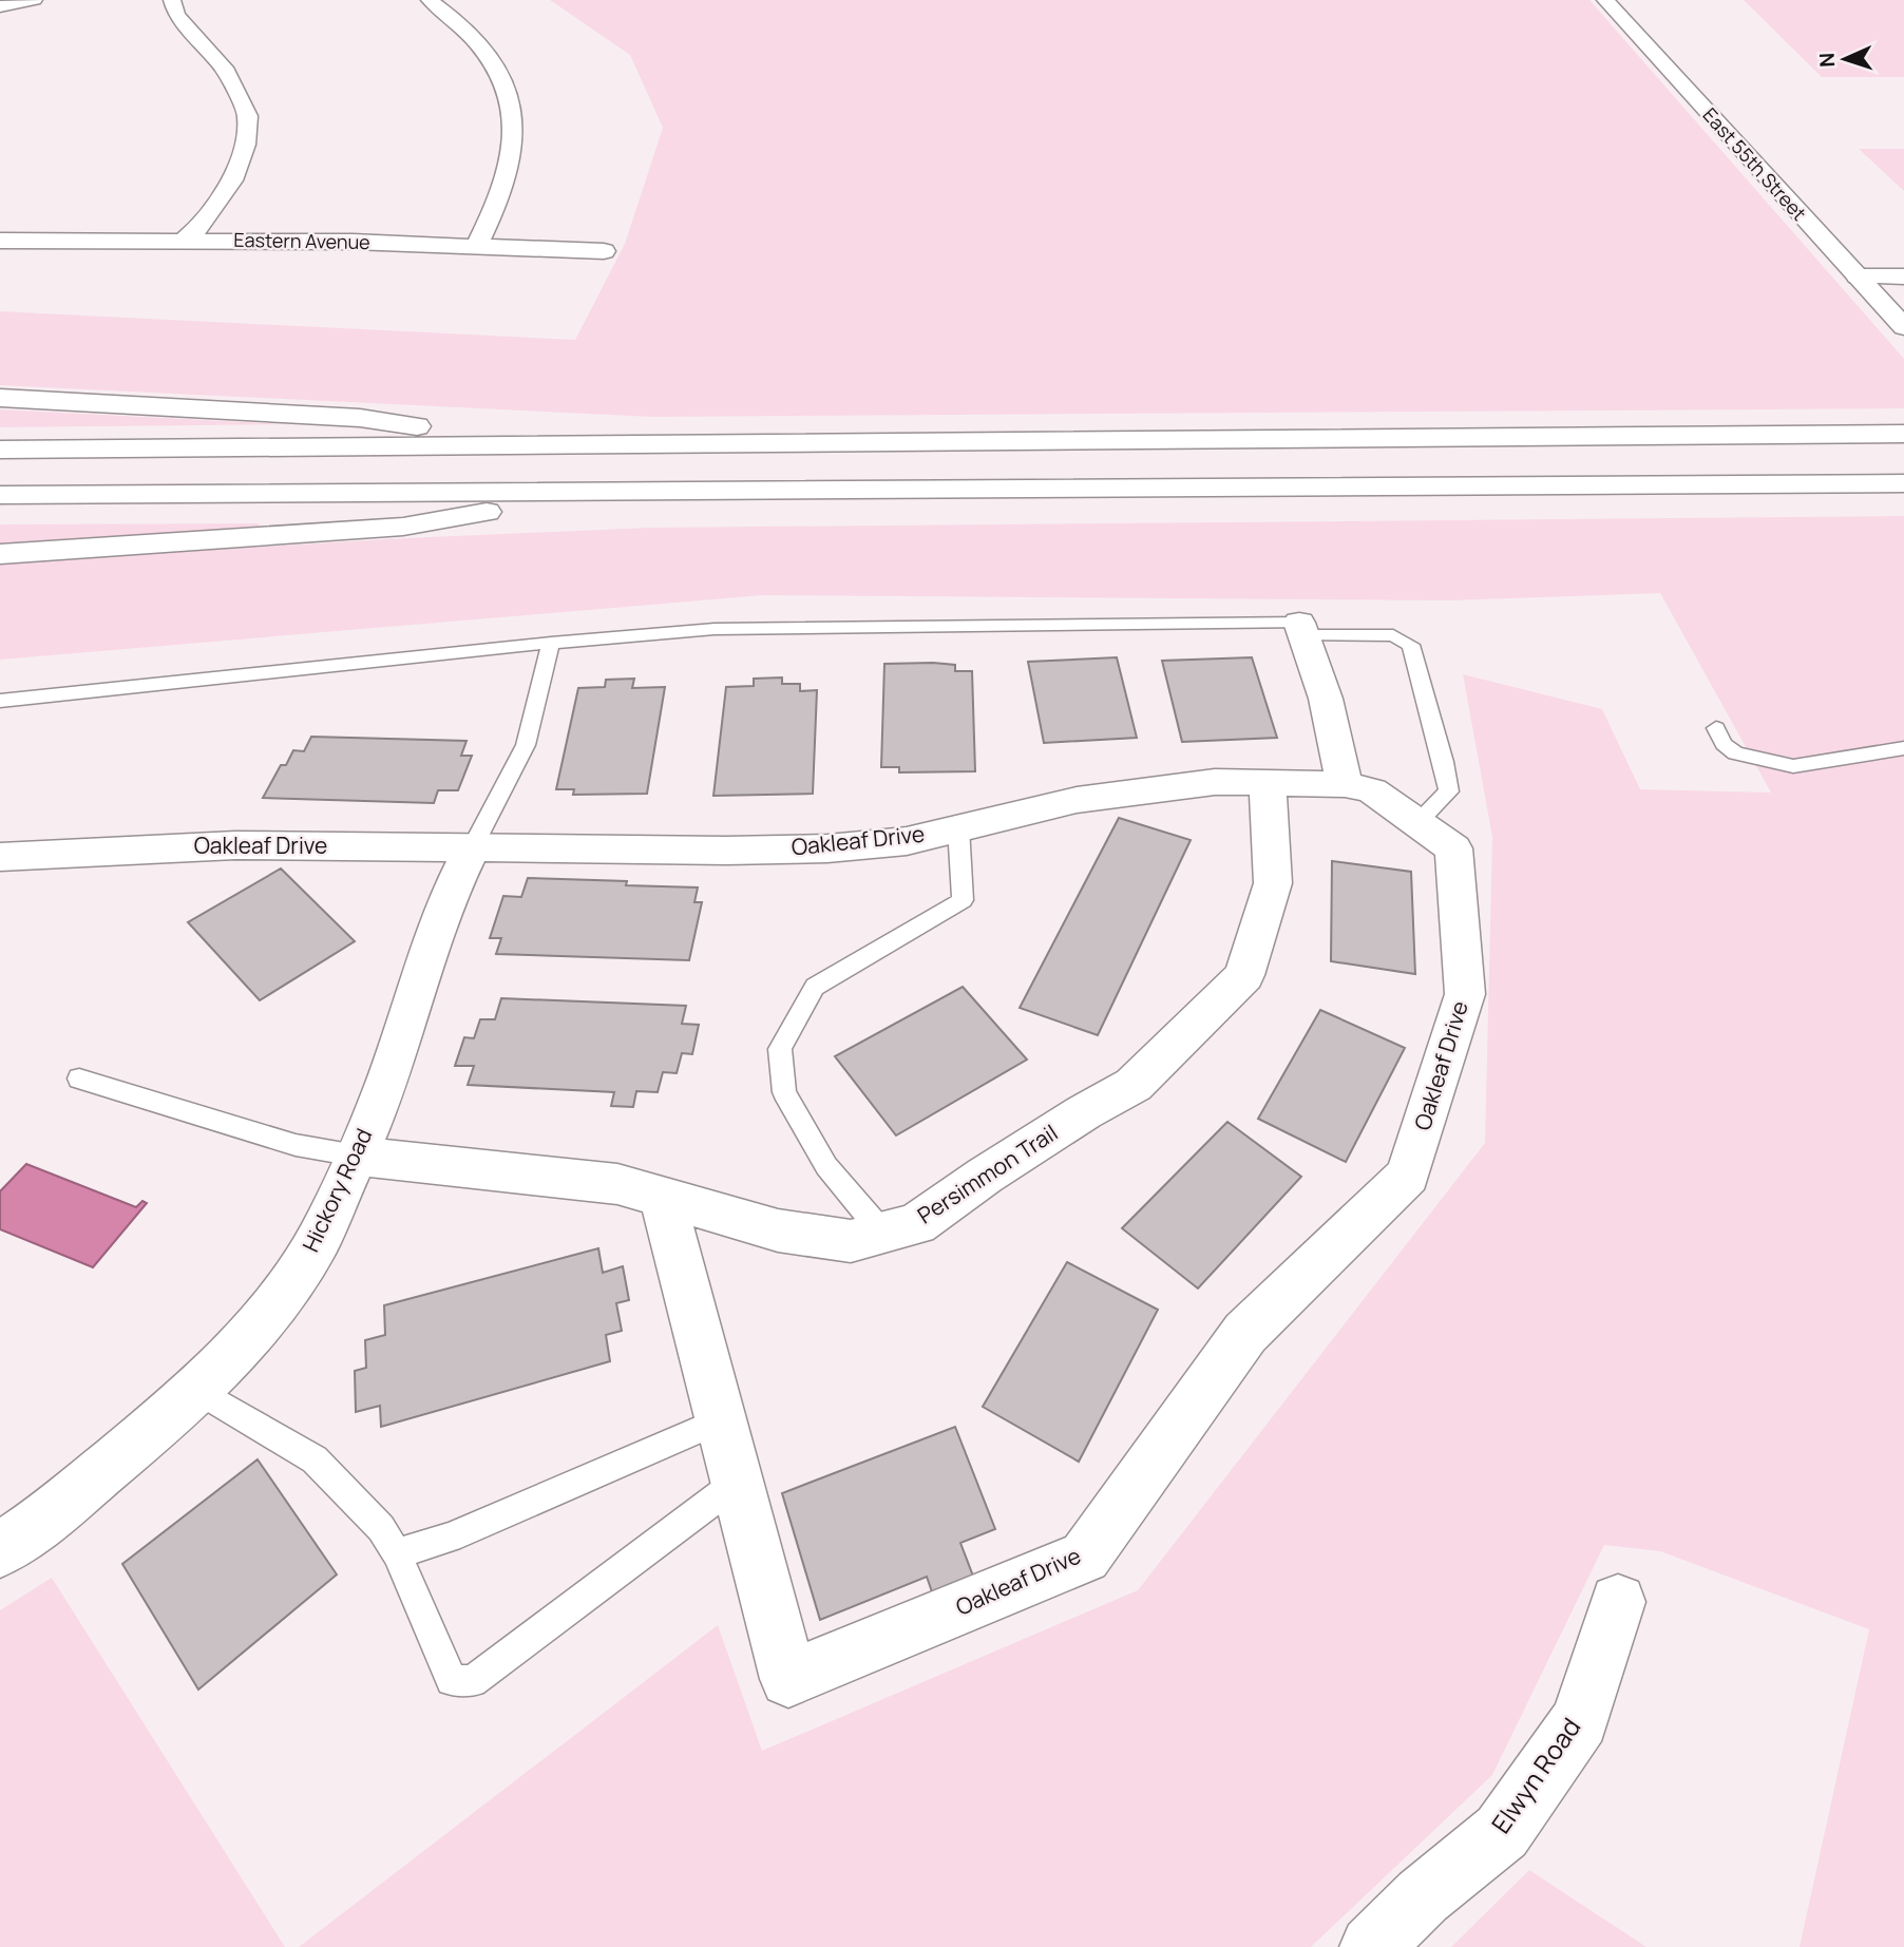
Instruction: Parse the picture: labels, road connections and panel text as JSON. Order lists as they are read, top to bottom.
{
  "streets": {
    "main road": [
      "East 55th Street",
      "Eastern Avenue",
      "Oakleaf Drive",
      "Persimmon Trail",
      "Hickory Road",
      "Elwyn Road"
    ]
  },
  "crossings": [
    ["Oakleaf Drive", "Persimmon Trail"],
    ["Oakleaf Drive", "Hickory Road"],
    ["Persimmon Trail", "Hickory Road"]
  ],
  "north": "left"
}
